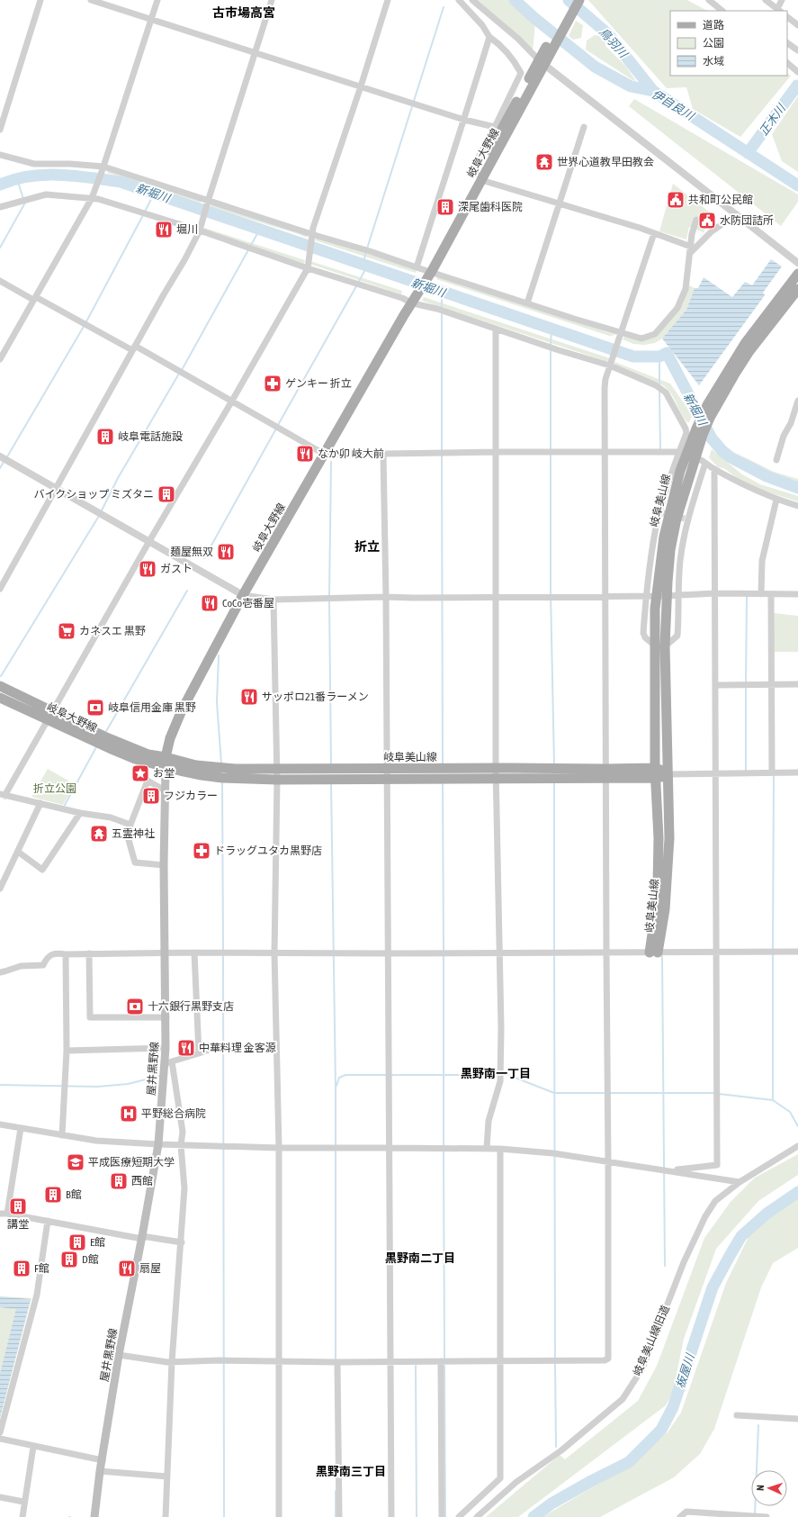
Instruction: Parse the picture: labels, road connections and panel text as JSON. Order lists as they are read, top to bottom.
{
  "streets": {
    "main road": ["岐阜大野線", "岐阜美山線", "屋井黒野線"],
    "street": ["岐阜美山線旧道"]
  },
  "crossings": [
    ["岐阜大野線", "岐阜美山線"],
    ["岐阜大野線", "屋井黒野線"],
    ["岐阜美山線", "屋井黒野線"]
  ],
  "districts": [
    "古市場高宮",
    "折立",
    "黒野南一丁目",
    "黒野南二丁目",
    "黒野南三丁目"
  ],
  "water": [
    "鳥羽川",
    "伊自良川",
    "正木川",
    "新堀川",
    "板屋川"
  ],
  "parks": ["折立公園"],
  "places": {
    "temple": ["世界心道教早田教会", "五霊神社"],
    "public building": ["共和町公民館", "水防団詰所"],
    "building": [
      "深尾歯科医院",
      "岐阜電話施設",
      "バイクショップ ミズタニ",
      "フジカラー",
      "西館",
      "B館",
      "講堂",
      "E館",
      "D館",
      "F館"
    ],
    "restaurant": [
      "堀川",
      "なか卯 岐大前",
      "麺屋無双",
      "ガスト",
      "CoCo壱番屋",
      "サッポロ21番ラーメン",
      "中華料理 金客源",
      "扇屋"
    ],
    "pharmacy": ["ゲンキー 折立", "ドラッグユタカ黒野店"],
    "supermarket": ["カネスエ 黒野"],
    "bank": ["岐阜信用金庫 黒野", "十六銀行黒野支店"],
    "place": ["お堂"],
    "hospital": ["平野総合病院"],
    "school or university": ["平成医療短期大学"]
  },
  "legend": ["道路", "公園", "水域"],
  "north": "left"
}
